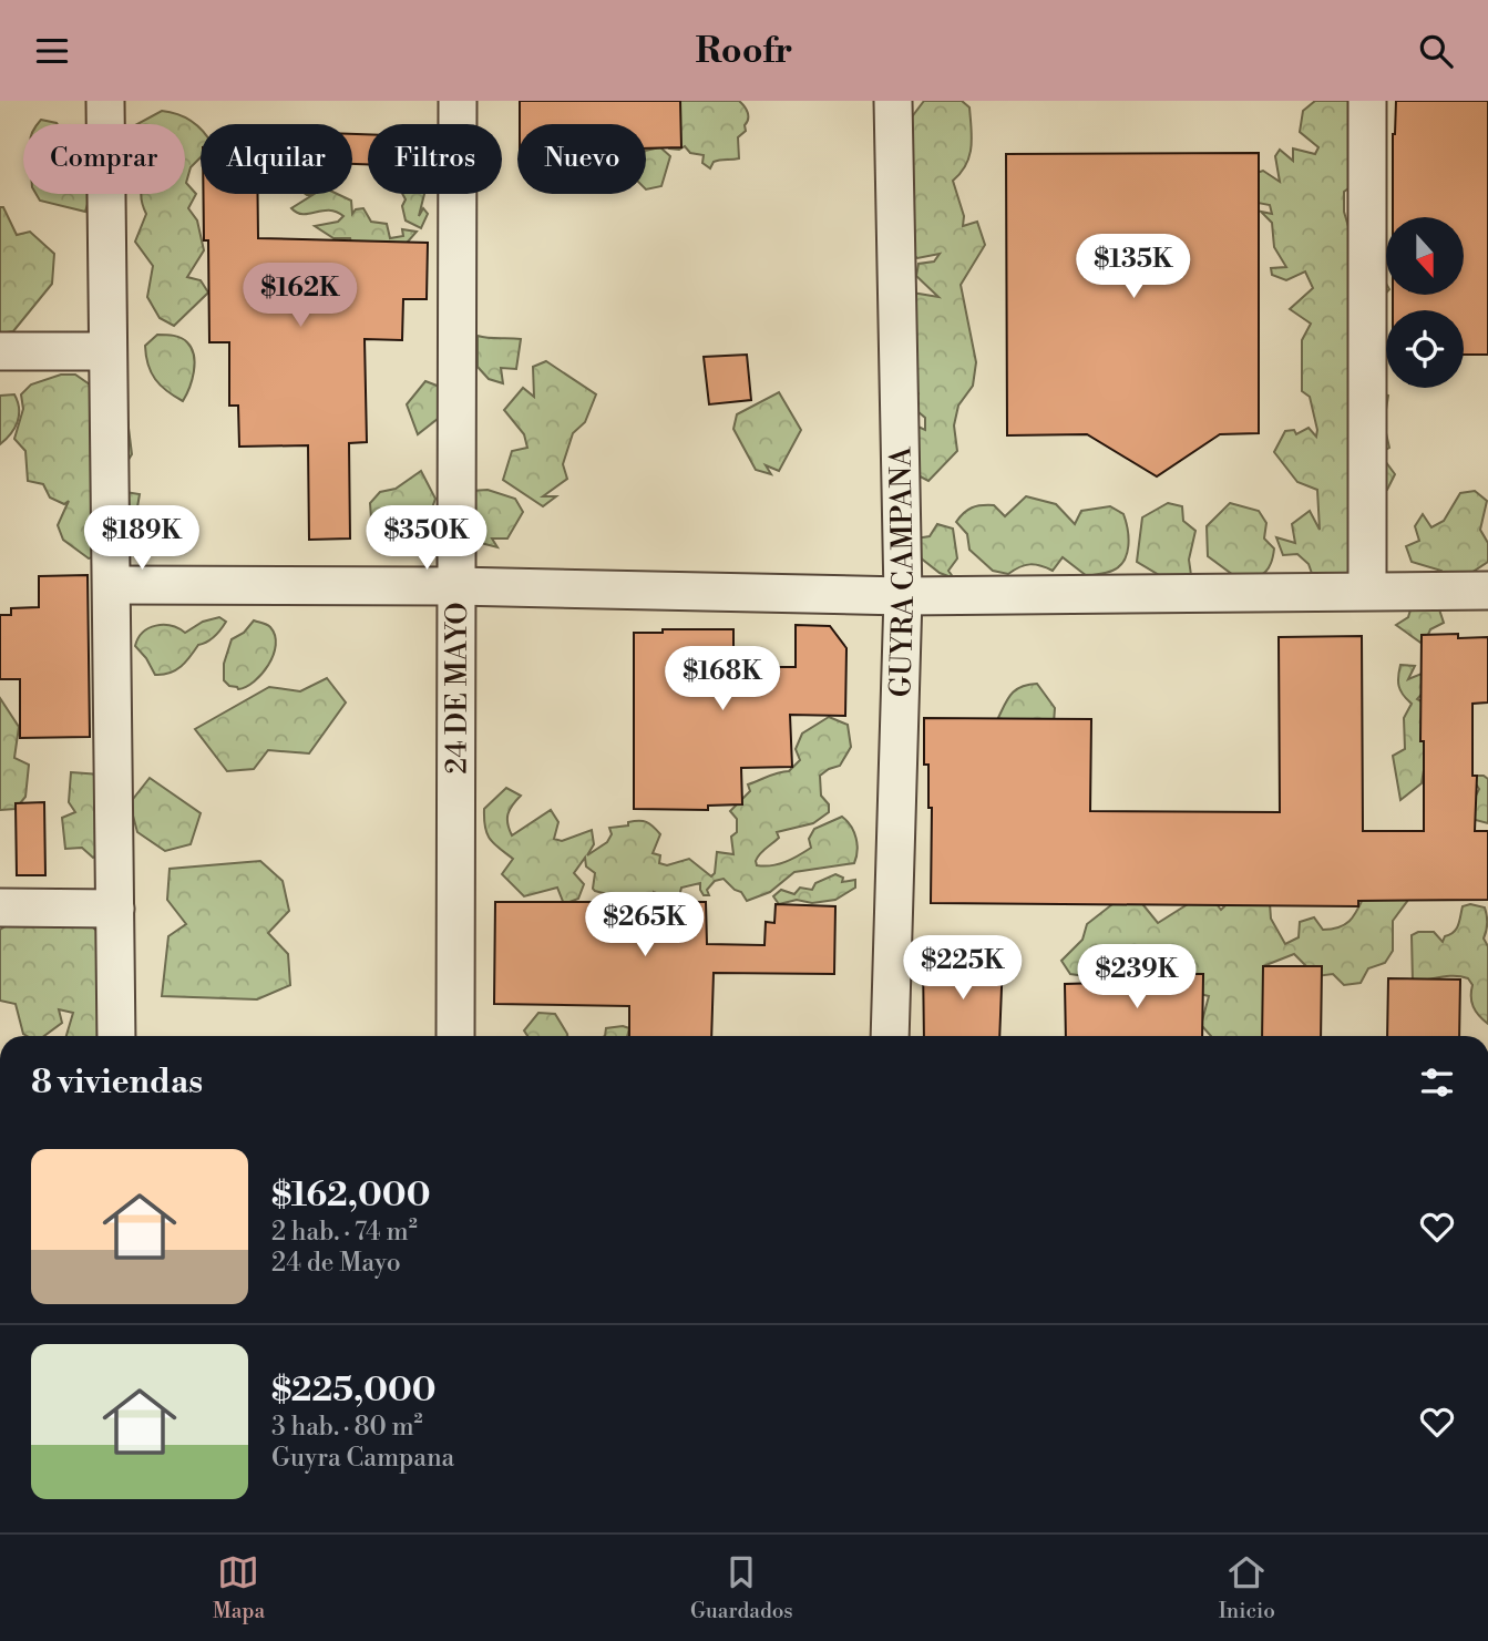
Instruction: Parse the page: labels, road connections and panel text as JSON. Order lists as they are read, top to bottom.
{
  "streets": {
    "street": ["GUYRA CAMPANA", "24 DE MAYO"]
  },
  "north": "bottom",
  "page": {
    "header": "Roofr",
    "chip": [
      "Comprar",
      "Alquilar",
      "Filtros",
      "Nuevo"
    ],
    "price": [
      "$135K",
      "$162K",
      "$189K",
      "$350K",
      "$168K",
      "$265K",
      "$225K",
      "$239K"
    ],
    "heading": "8 viviendas",
    "list": [
      {
        "name": "$162,000",
        "note": "2 hab. · 74 m² · 24 de Mayo"
      },
      {
        "name": "$225,000",
        "note": "3 hab. · 80 m² · Guyra Campana"
      }
    ],
    "tabs": ["Mapa", "Guardados", "Inicio"]
  }
}
